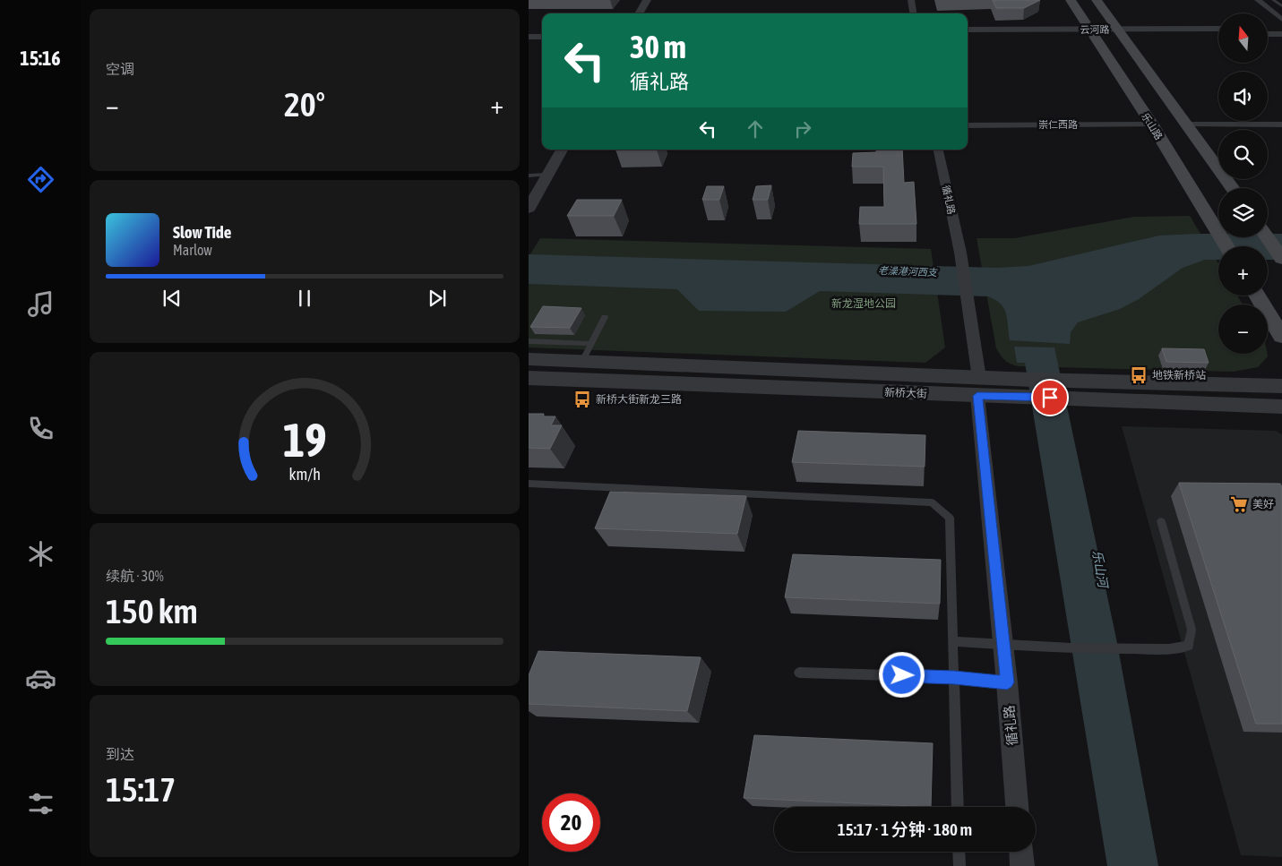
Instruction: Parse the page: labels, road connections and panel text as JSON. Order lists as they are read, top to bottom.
{
  "streets": {
    "main road": ["乐山路"],
    "street": [
      "云河路",
      "崇仁西路",
      "循礼路",
      "新桥大街"
    ]
  },
  "crossings": [
    ["云河路", "乐山路"],
    ["崇仁西路", "乐山路"],
    ["循礼路", "新桥大街"]
  ],
  "water": ["老澡港河西支", "乐山河"],
  "parks": ["新龙湿地公园"],
  "places": {
    "bus stop": ["地铁新桥站", "新桥大街新龙三路"],
    "supermarket": ["美好"]
  },
  "north": "top",
  "page": {
    "tabs": "15:16",
    "tile": [
      "空调",
      ["续航 · 30%", "150 km"],
      ["到达", "15:17"]
    ],
    "map_buttons": ["+", "−"],
    "turn": ["30 m", "循礼路"],
    "heat": ["−", "20°", "+"],
    "song": ["Slow Tide", "Marlow"],
    "limit": "20",
    "trip": "15:17 · 1 分钟 · 180 m",
    "gauge": ["19", "km/h"]
  }
}
